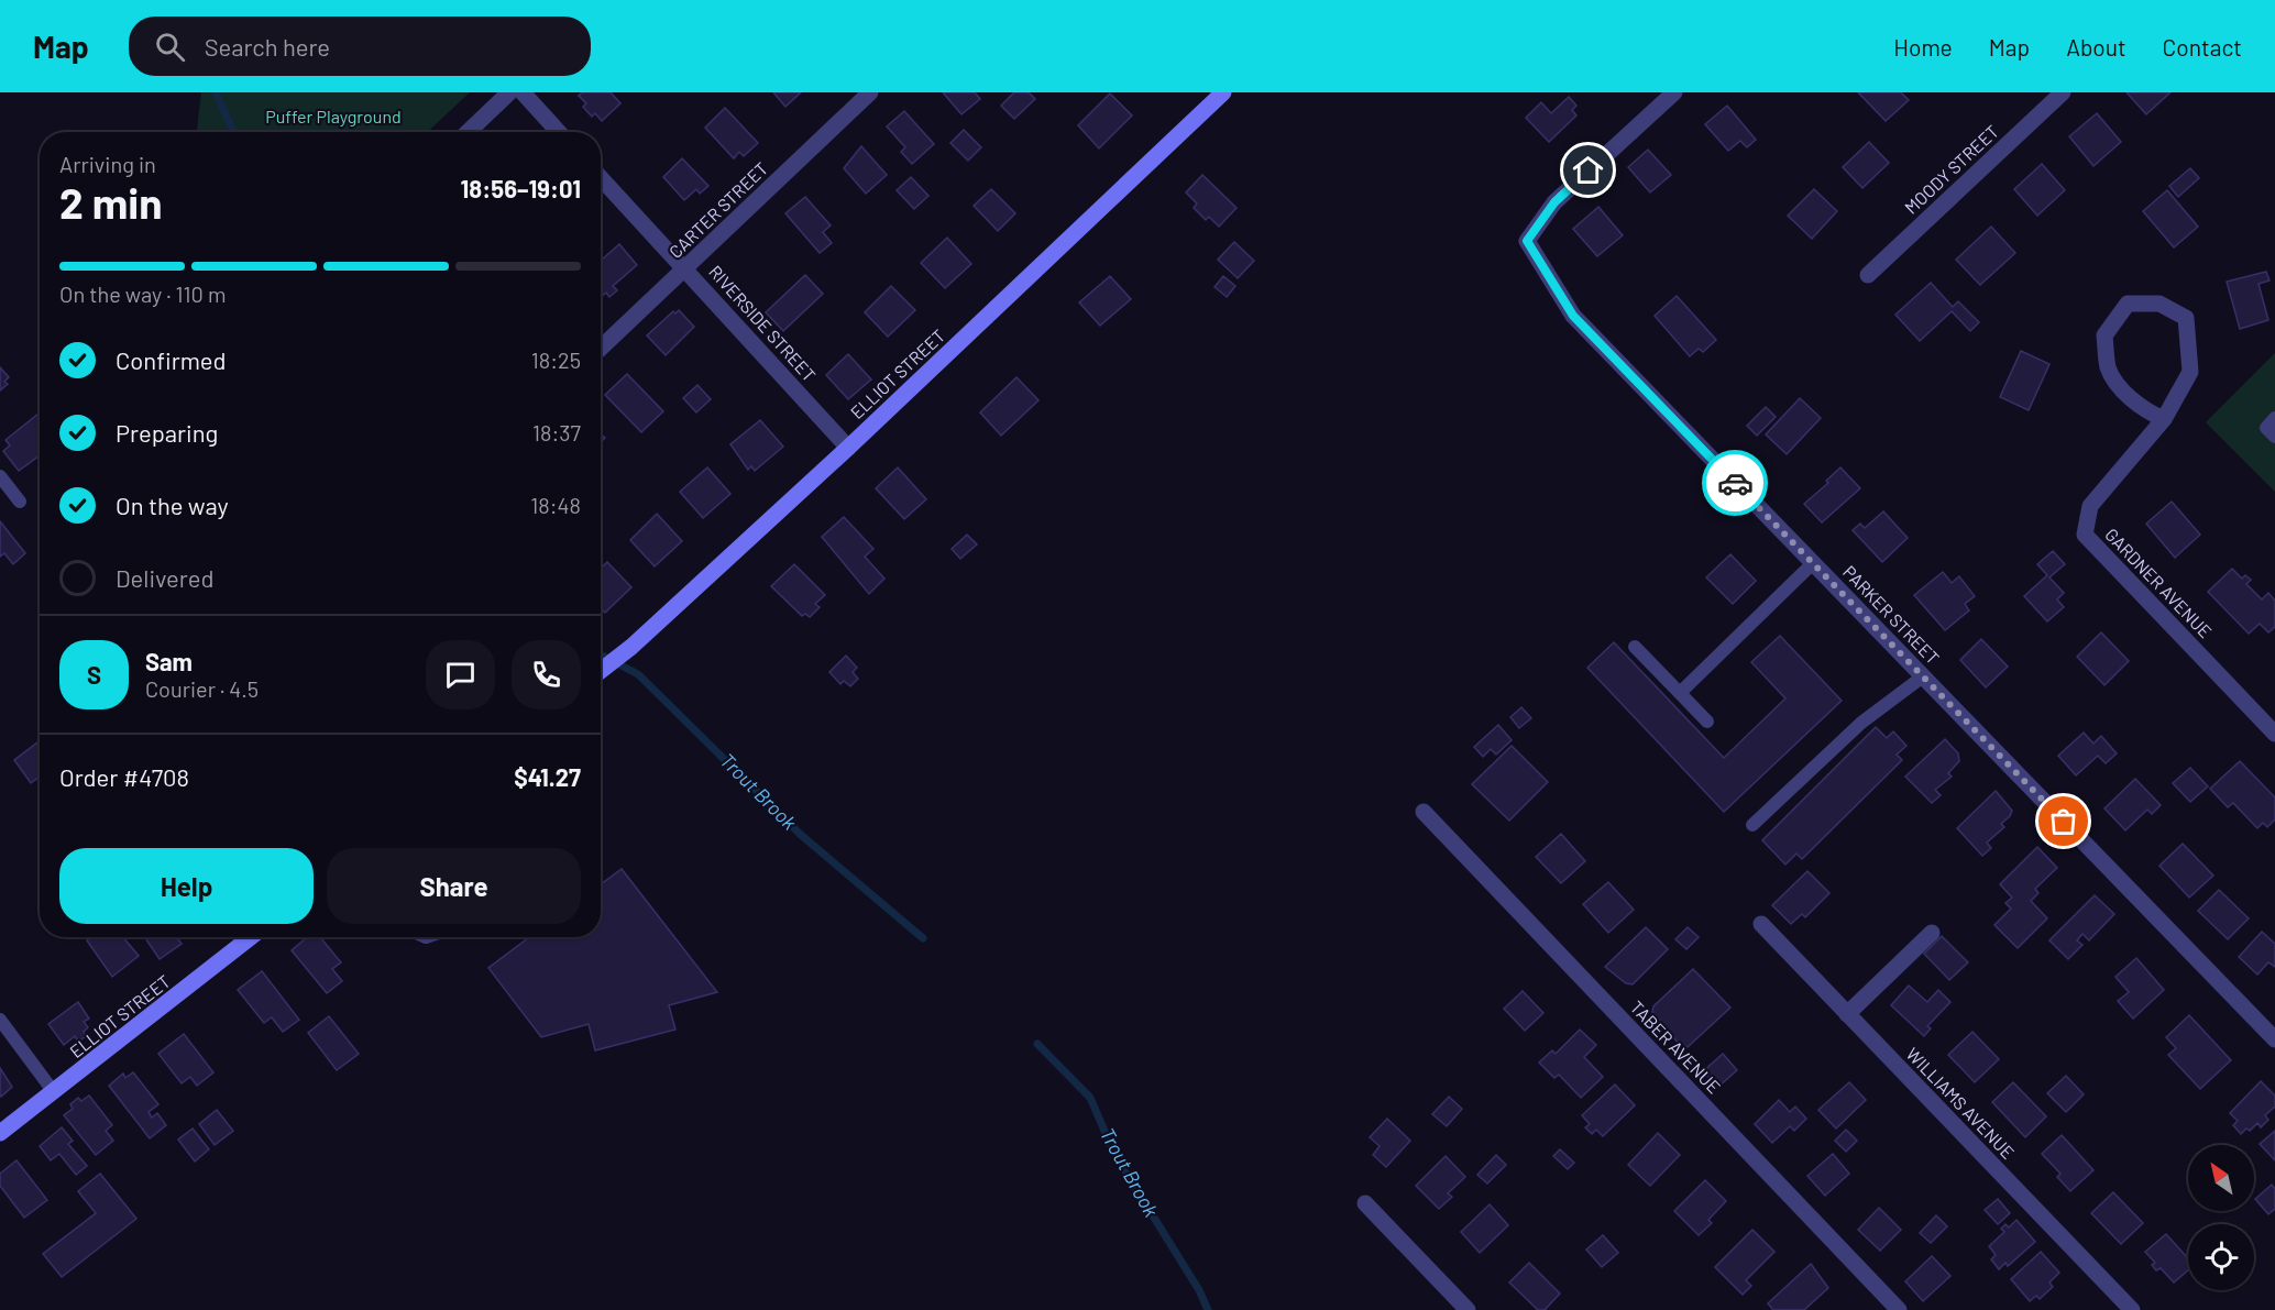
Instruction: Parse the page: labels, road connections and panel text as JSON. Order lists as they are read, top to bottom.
{
  "streets": {
    "street": [
      "MOODY STREET",
      "CARTER STREET",
      "RIVERSIDE STREET",
      "ELLIOT STREET",
      "GARDNER AVENUE",
      "PARKER STREET",
      "TABER AVENUE",
      "WILLIAMS AVENUE"
    ]
  },
  "crossings": [
    ["CARTER STREET", "RIVERSIDE STREET"],
    ["RIVERSIDE STREET", "ELLIOT STREET"]
  ],
  "water": ["Trout Brook"],
  "parks": ["Puffer Playground"],
  "north": "top left",
  "page": {
    "header": "Map",
    "search": "Search here",
    "nav": [
      "Home",
      "Map",
      "About",
      "Contact"
    ],
    "heading": ["2 min", "Arriving in", "18:56–19:01"],
    "panel": [
      "Sam",
      "Courier · 4.5",
      "Order #4708",
      "$41.27"
    ],
    "bar": "On the way · 110 m",
    "list": [
      ["Confirmed", "18:25"],
      ["Preparing", "18:37"],
      ["On the way", "18:48"],
      "Delivered"
    ],
    "round": "S",
    "buttons": ["Help", "Share"]
  }
}
